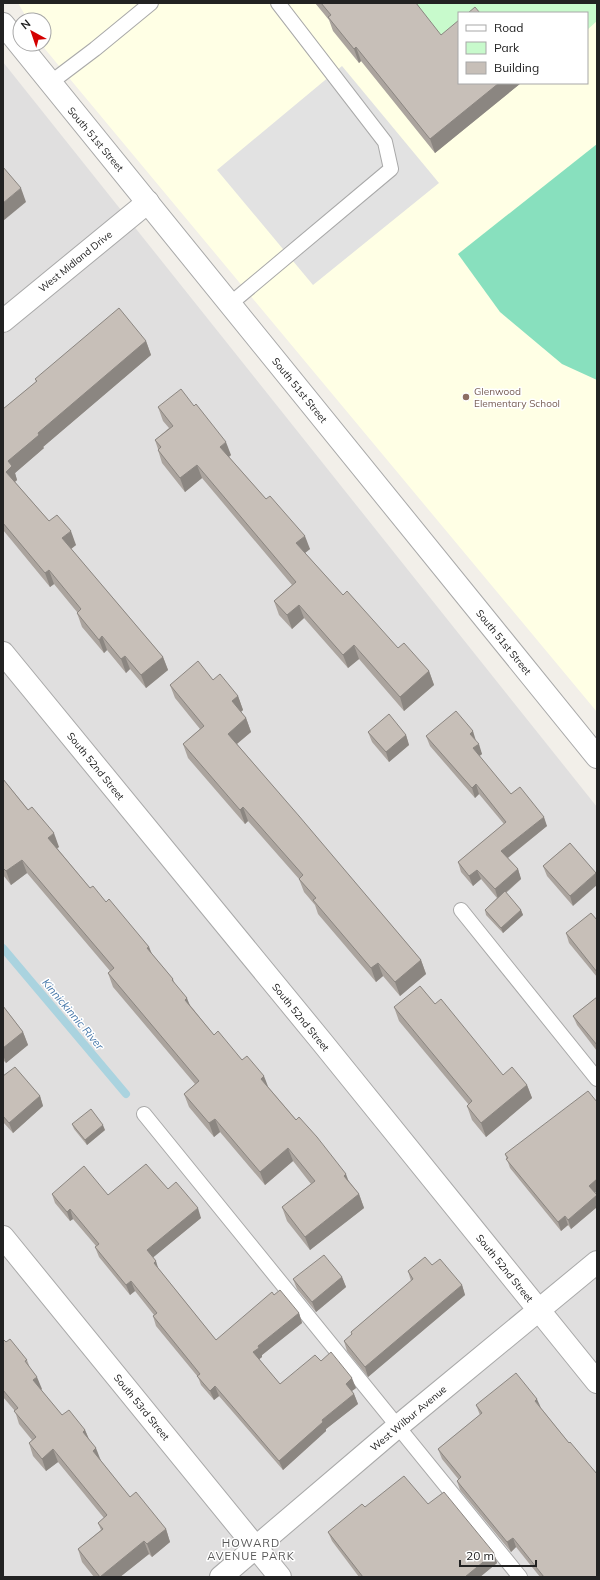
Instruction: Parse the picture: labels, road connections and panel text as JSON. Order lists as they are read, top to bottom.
{
  "streets": {
    "street": [
      "South 51st Street",
      "West Midland Drive",
      "South 52nd Street",
      "South 53rd Street",
      "West Wilbur Avenue"
    ]
  },
  "crossings": [
    ["South 51st Street", "West Midland Drive"],
    ["South 52nd Street", "West Wilbur Avenue"],
    ["South 53rd Street", "West Wilbur Avenue"]
  ],
  "districts": ["HOWARD AVENUE PARK"],
  "water": ["Kinnickinnic River"],
  "places": ["Glenwood Elementary School"],
  "legend": ["Road", "Park", "Building"],
  "scale_bar": "20 m",
  "north": "top left"
}
